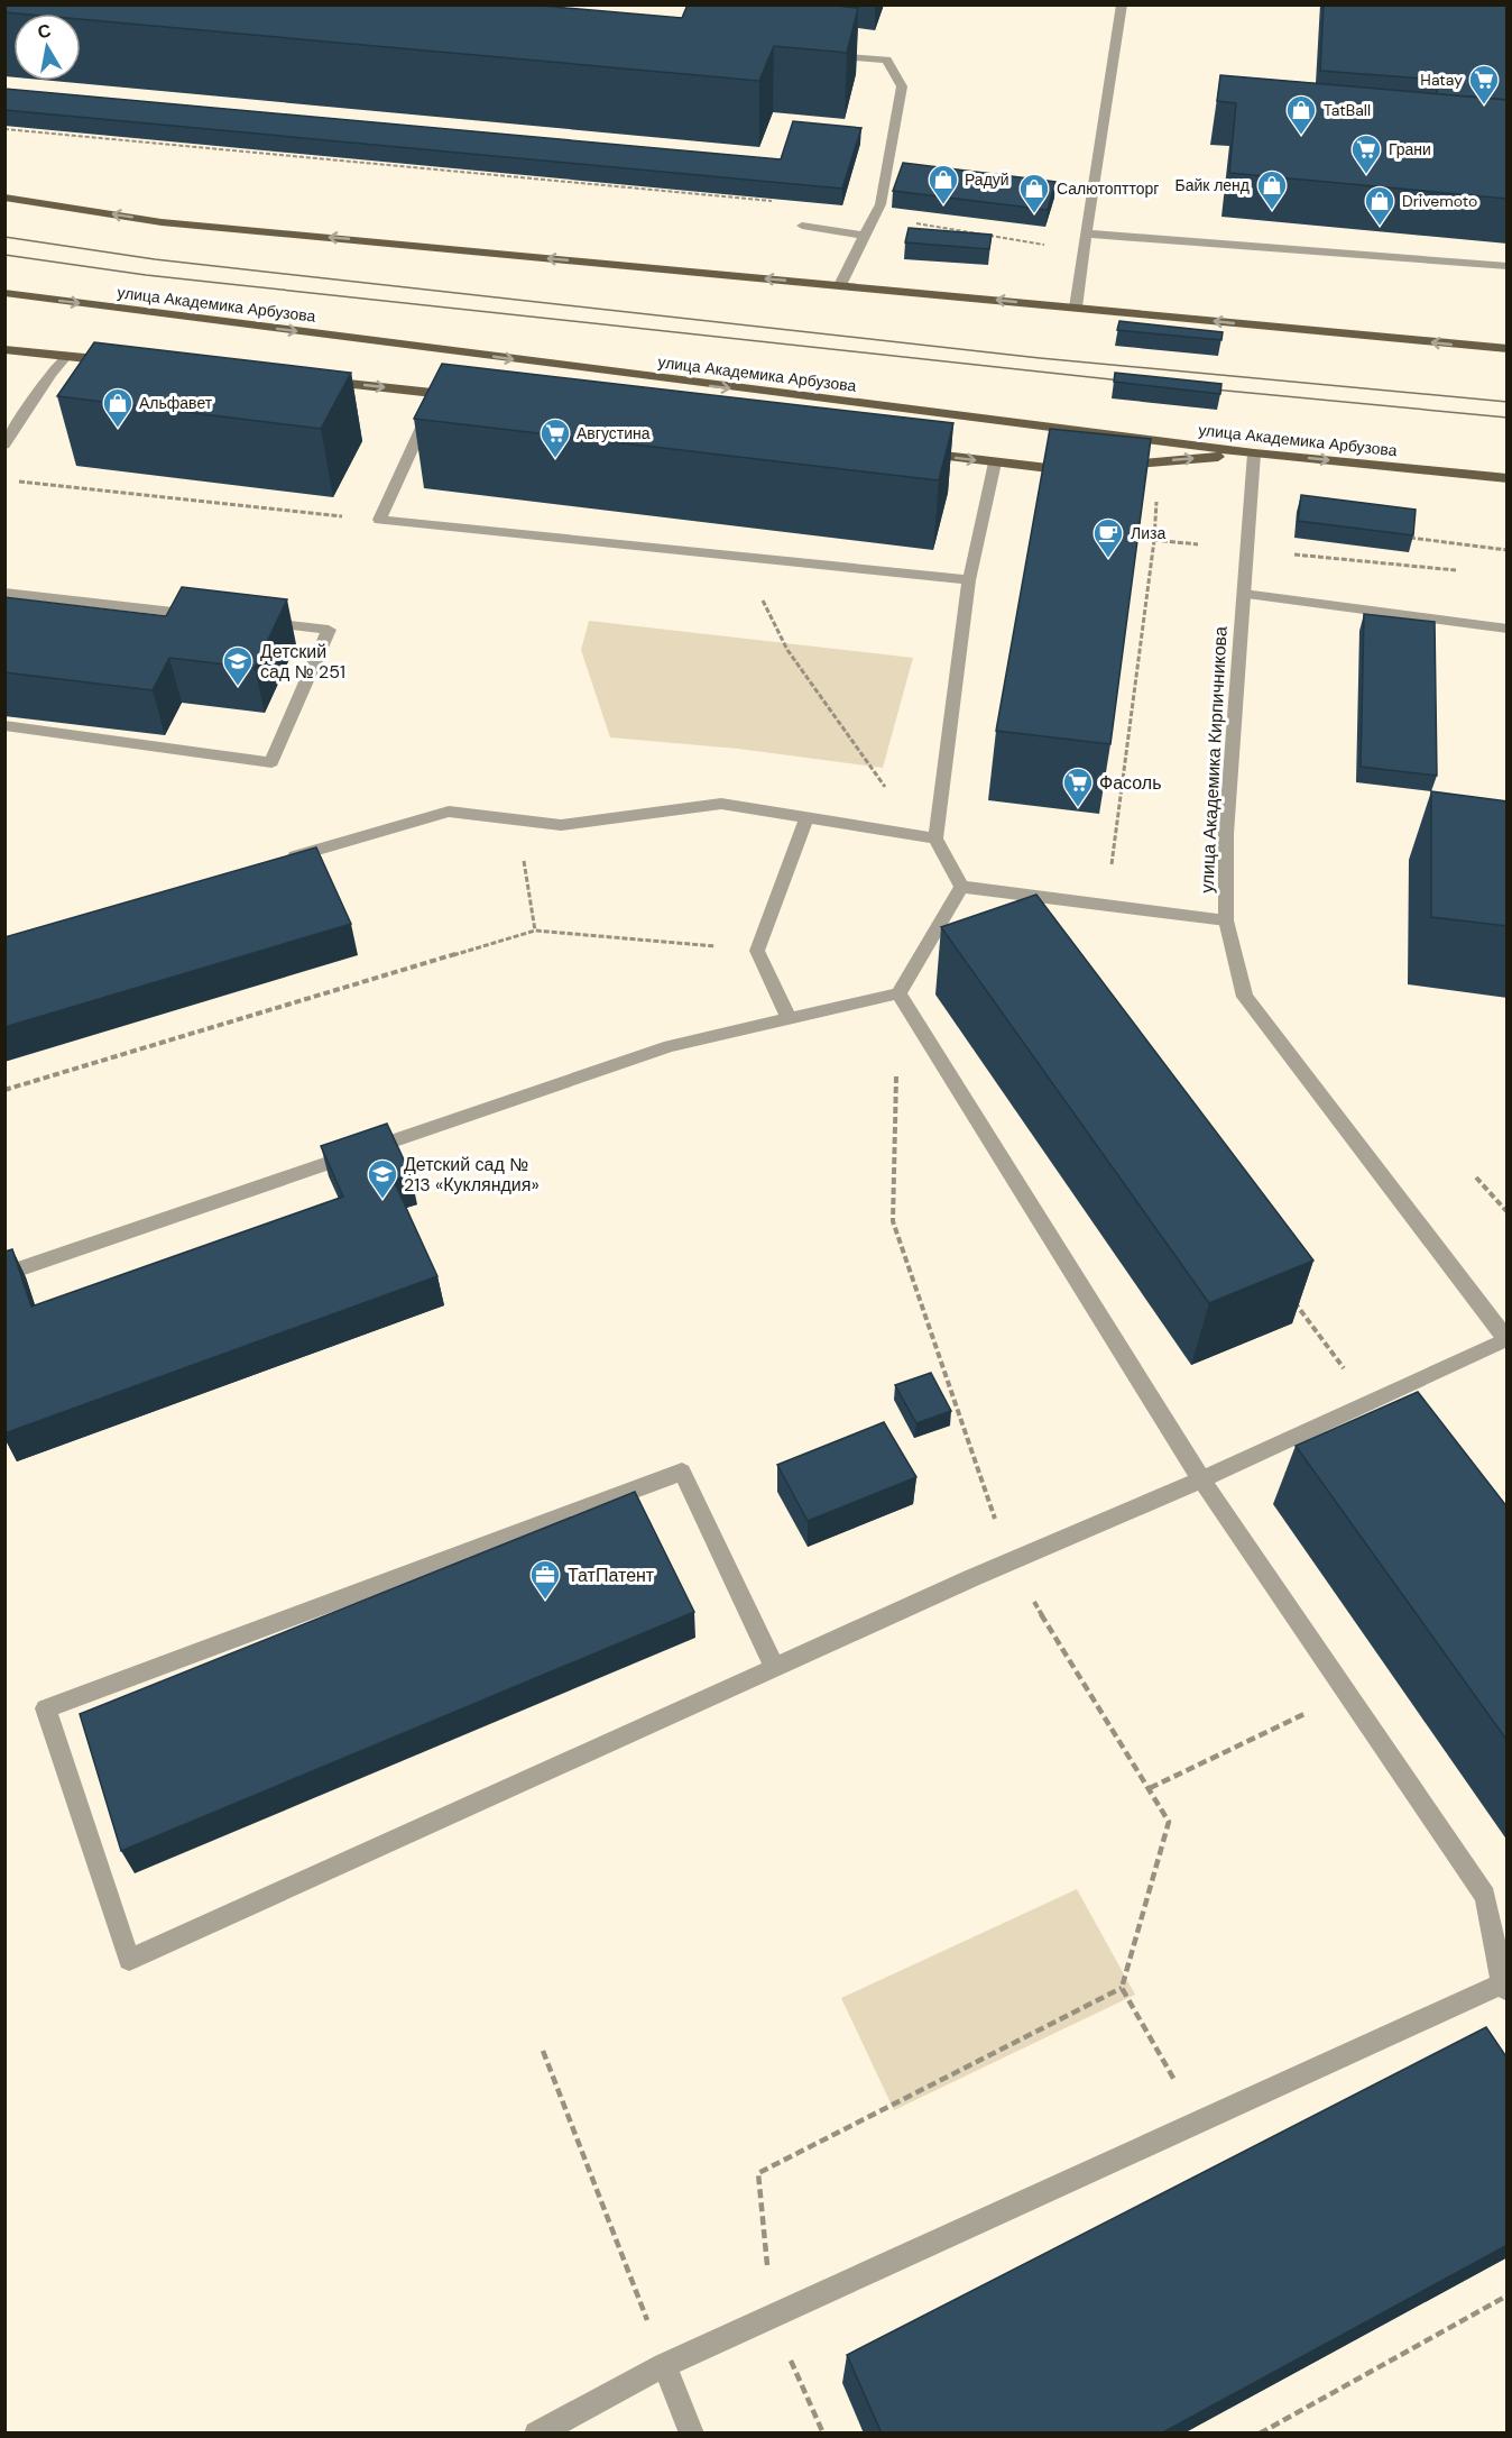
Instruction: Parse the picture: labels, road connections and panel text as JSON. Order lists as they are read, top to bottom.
{
  "streets": {
    "main road": ["улица Академика Арбузова"],
    "street": ["улица Академика Кирпичникова"]
  },
  "crossings": [
    ["улица Академика Арбузова", "улица Академика Кирпичникова"]
  ],
  "places": {
    "supermarket": [
      "Hatay",
      "Грани",
      "Августина",
      "Фасоль"
    ],
    "shop": [
      "TatBall",
      "Радуй",
      "Байк ленд",
      "Салютоптторг",
      "Drivemoto",
      "Альфавет"
    ],
    "cafe": ["Лиза"],
    "school or university": ["Детский сад № 251", "Детский сад № 213 «Кукляндия»"],
    "office": ["ТатПатент"]
  },
  "north": "top"
}
